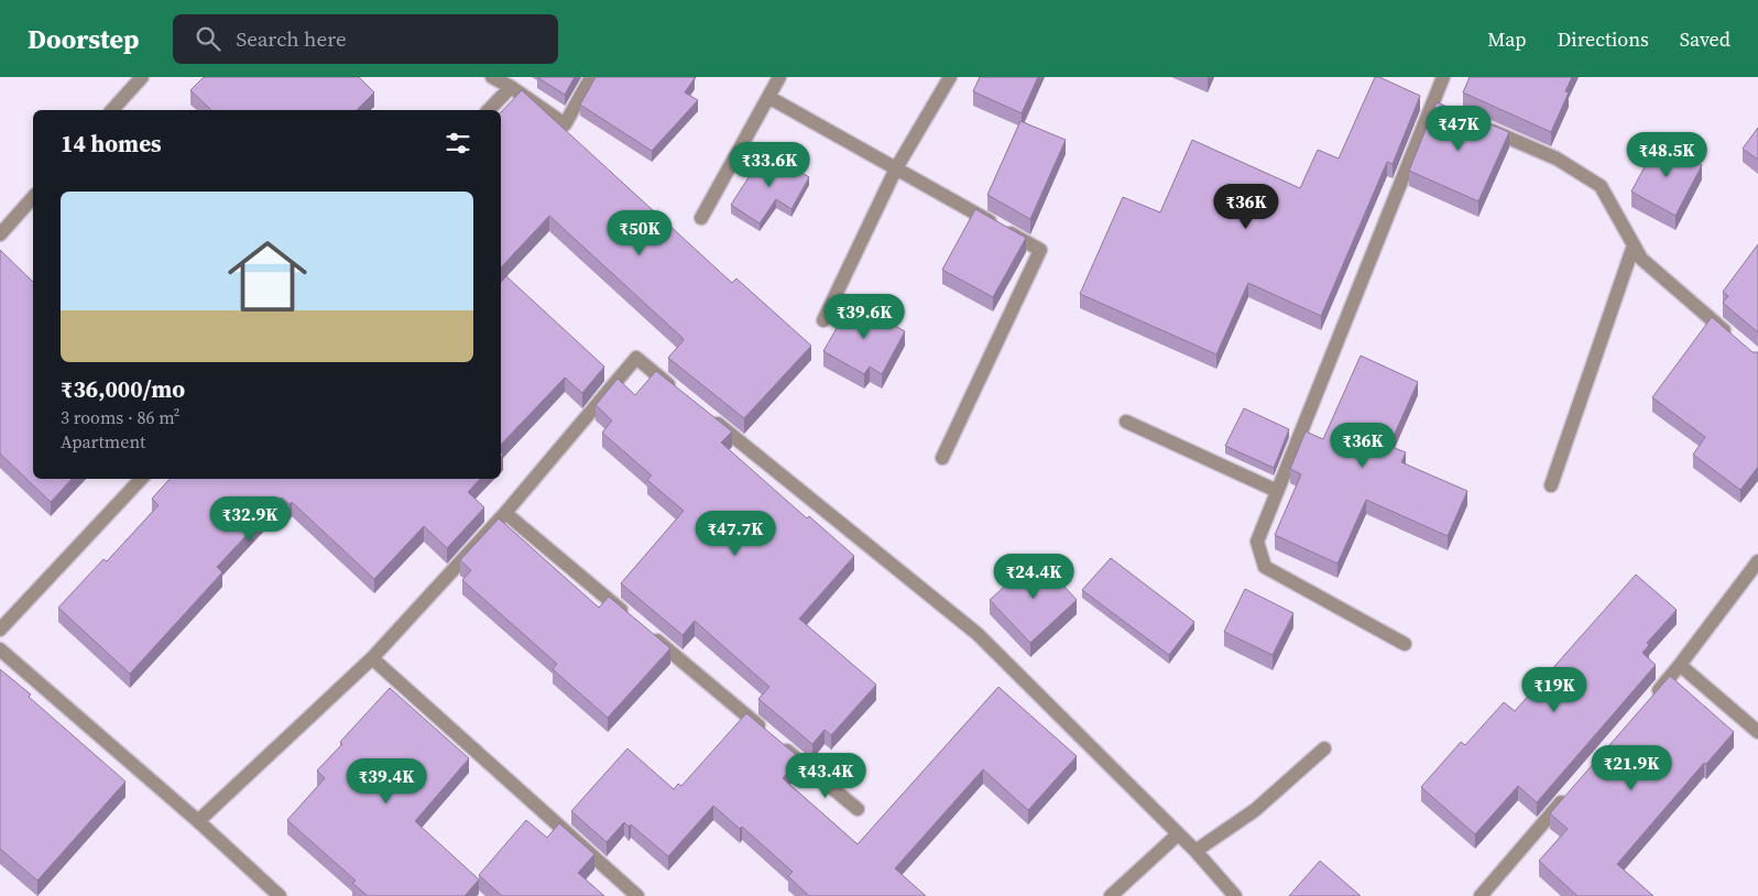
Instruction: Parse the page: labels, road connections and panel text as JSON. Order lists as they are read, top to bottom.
{
  "page": {
    "header": "Doorstep",
    "search": "Search here",
    "nav": ["Map", "Directions", "Saved"],
    "price": [
      "₹47K",
      "₹48.5K",
      "₹33.6K",
      "₹36K",
      "₹50K",
      "₹39.6K",
      "₹36K",
      "₹32.9K",
      "₹47.7K",
      "₹24.4K",
      "₹19K",
      "₹21.9K",
      "₹43.4K",
      "₹39.4K"
    ],
    "heading": "14 homes",
    "list": [
      {
        "name": "₹36,000/mo",
        "note": "3 rooms · 86 m² · Apartment"
      }
    ]
  }
}
